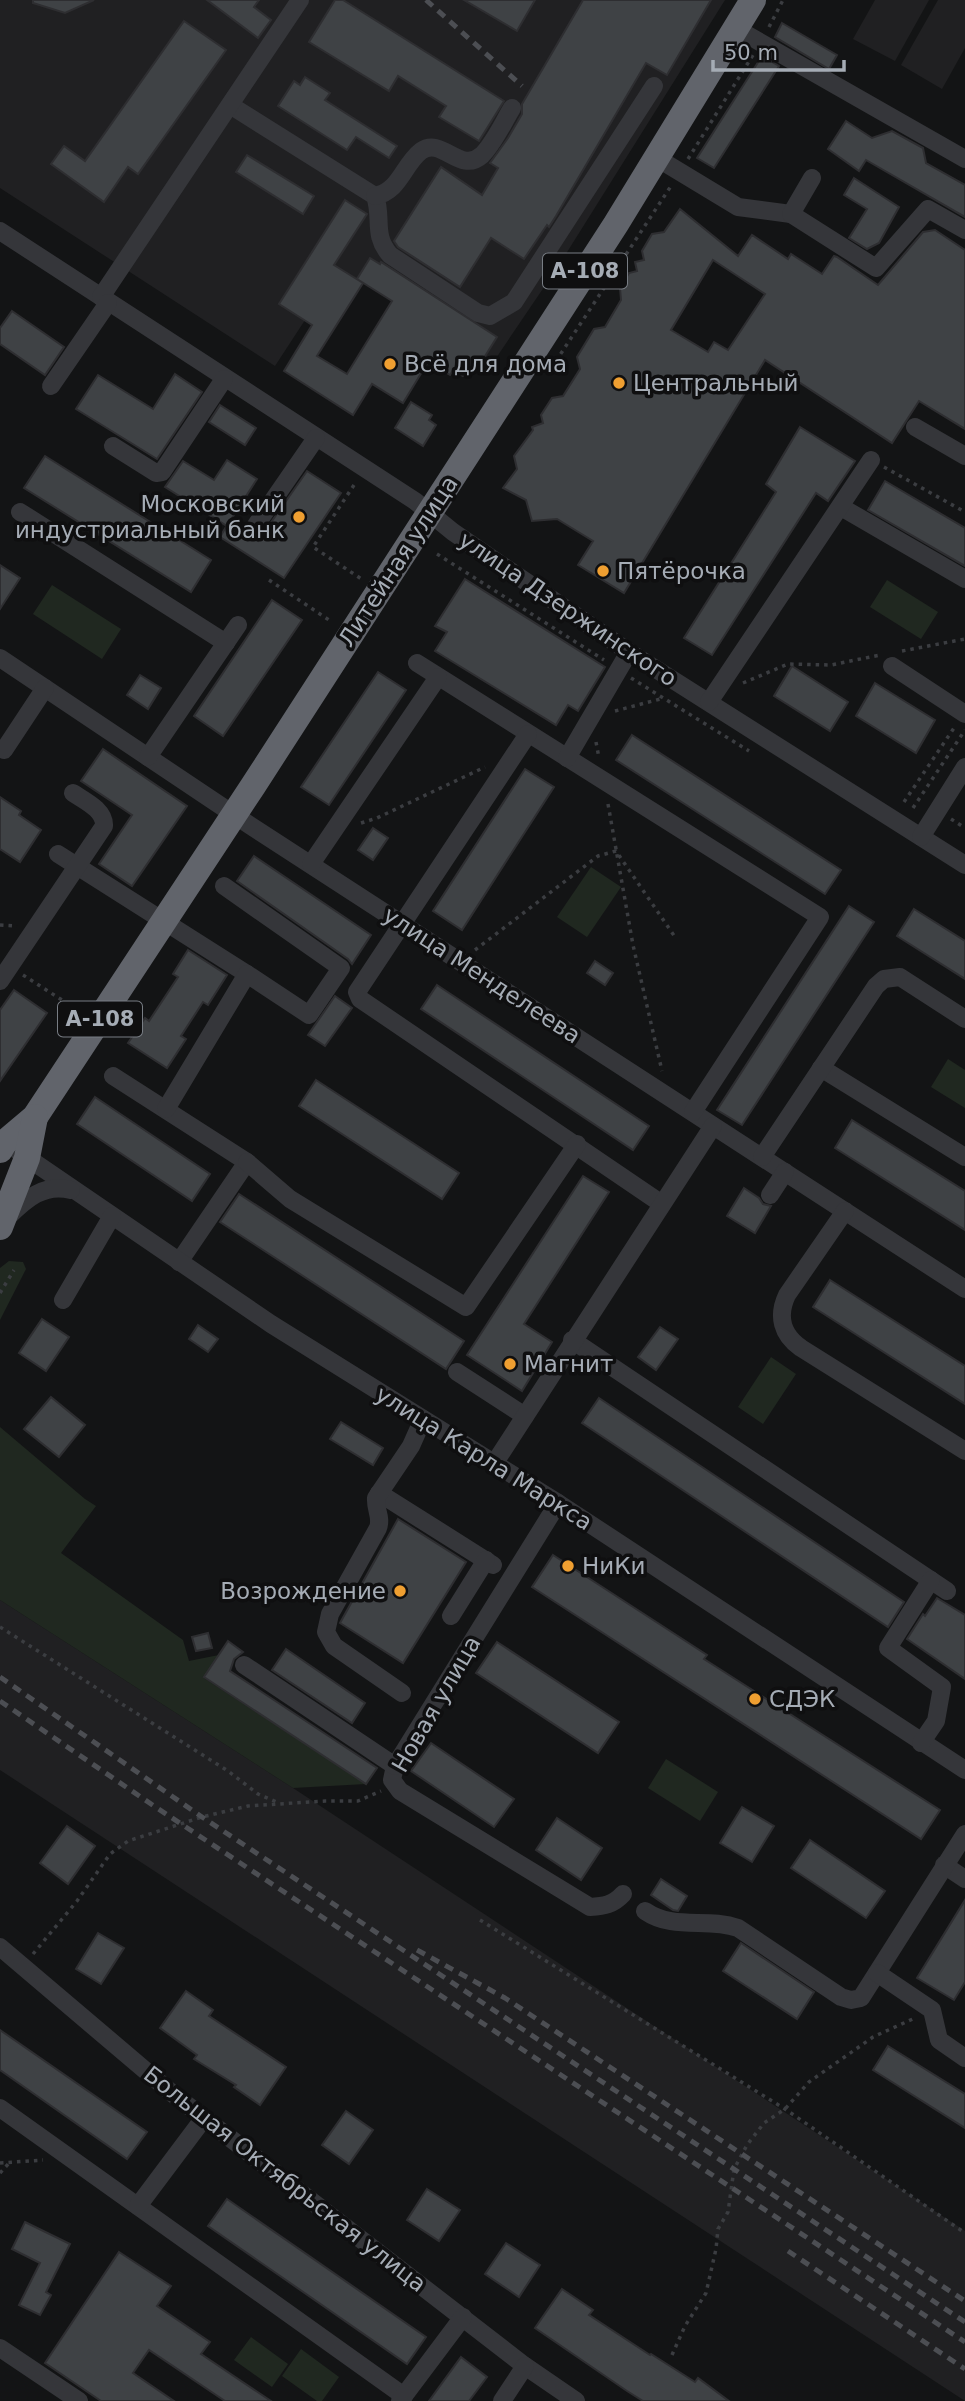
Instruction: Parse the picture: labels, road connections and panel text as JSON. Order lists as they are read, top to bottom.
{
  "streets": {
    "highway": ["А-108", "Литейная улица"],
    "street": [
      "улица Дзержинского",
      "улица Менделеева",
      "улица Карла Маркса",
      "Новая улица",
      "Большая Октябрьская улица"
    ]
  },
  "crossings": [
    ["А-108", "Литейная улица"],
    ["А-108", "улица Карла Маркса"],
    ["Литейная улица", "улица Дзержинского"],
    ["Литейная улица", "улица Менделеева"],
    ["Литейная улица", "улица Карла Маркса"],
    ["улица Карла Маркса", "Новая улица"]
  ],
  "places": [
    "Всё для дома",
    "Центральный",
    "Московский индустриальный банк",
    "Пятёрочка",
    "Магнит",
    "НиКи",
    "Возрождение",
    "СДЭК"
  ],
  "scale_bar": "50 m"
}
